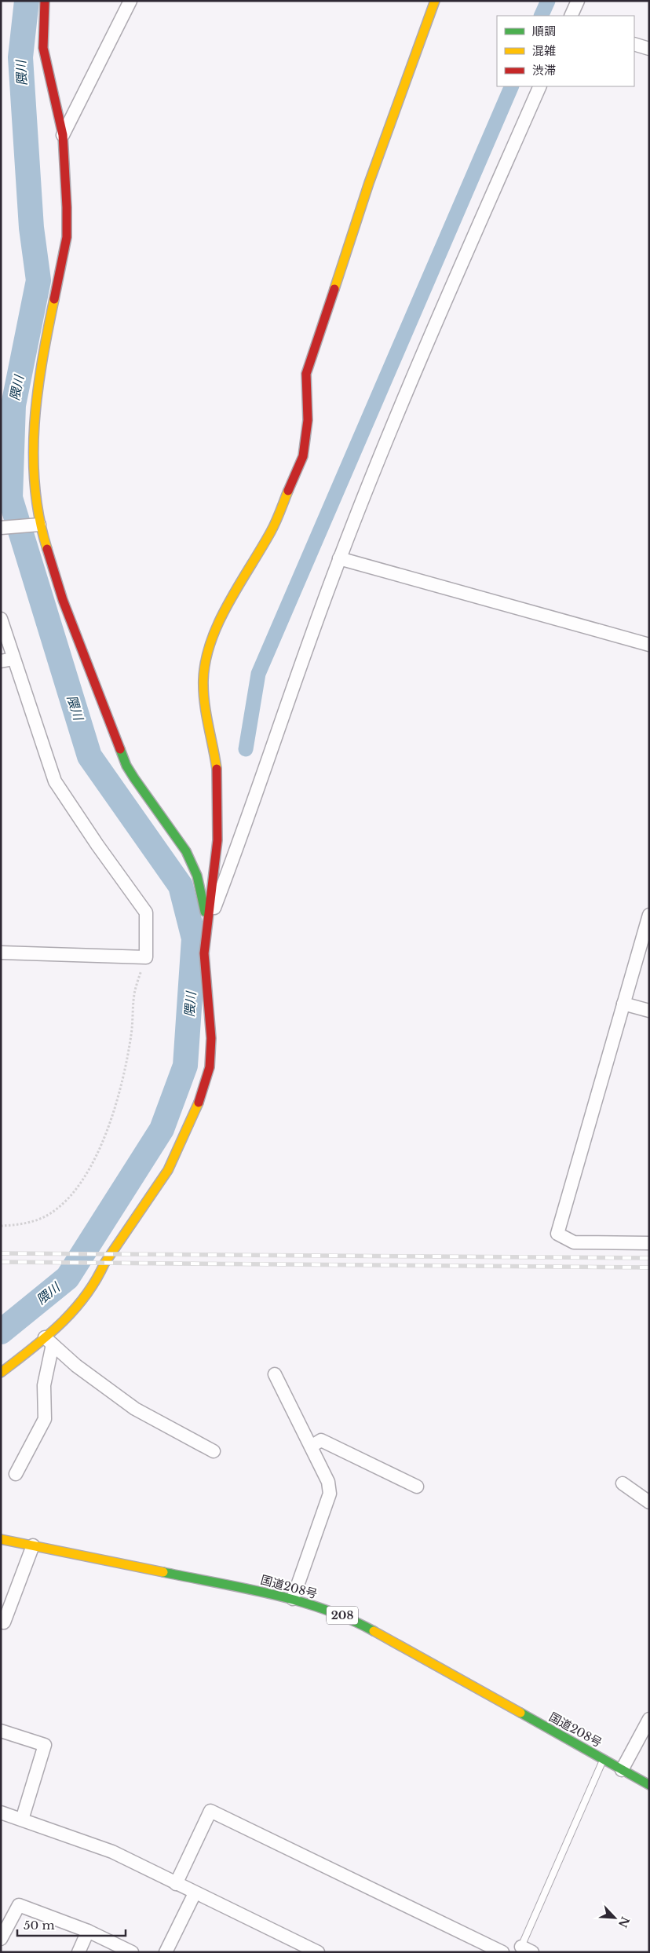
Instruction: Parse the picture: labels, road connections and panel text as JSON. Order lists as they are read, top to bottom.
{
  "streets": {
    "main road": ["国道208号", "208"]
  },
  "water": ["隈川"],
  "legend": ["順調", "混雑", "渋滞"],
  "scale_bar": "50 m",
  "north": "bottom right"
}
